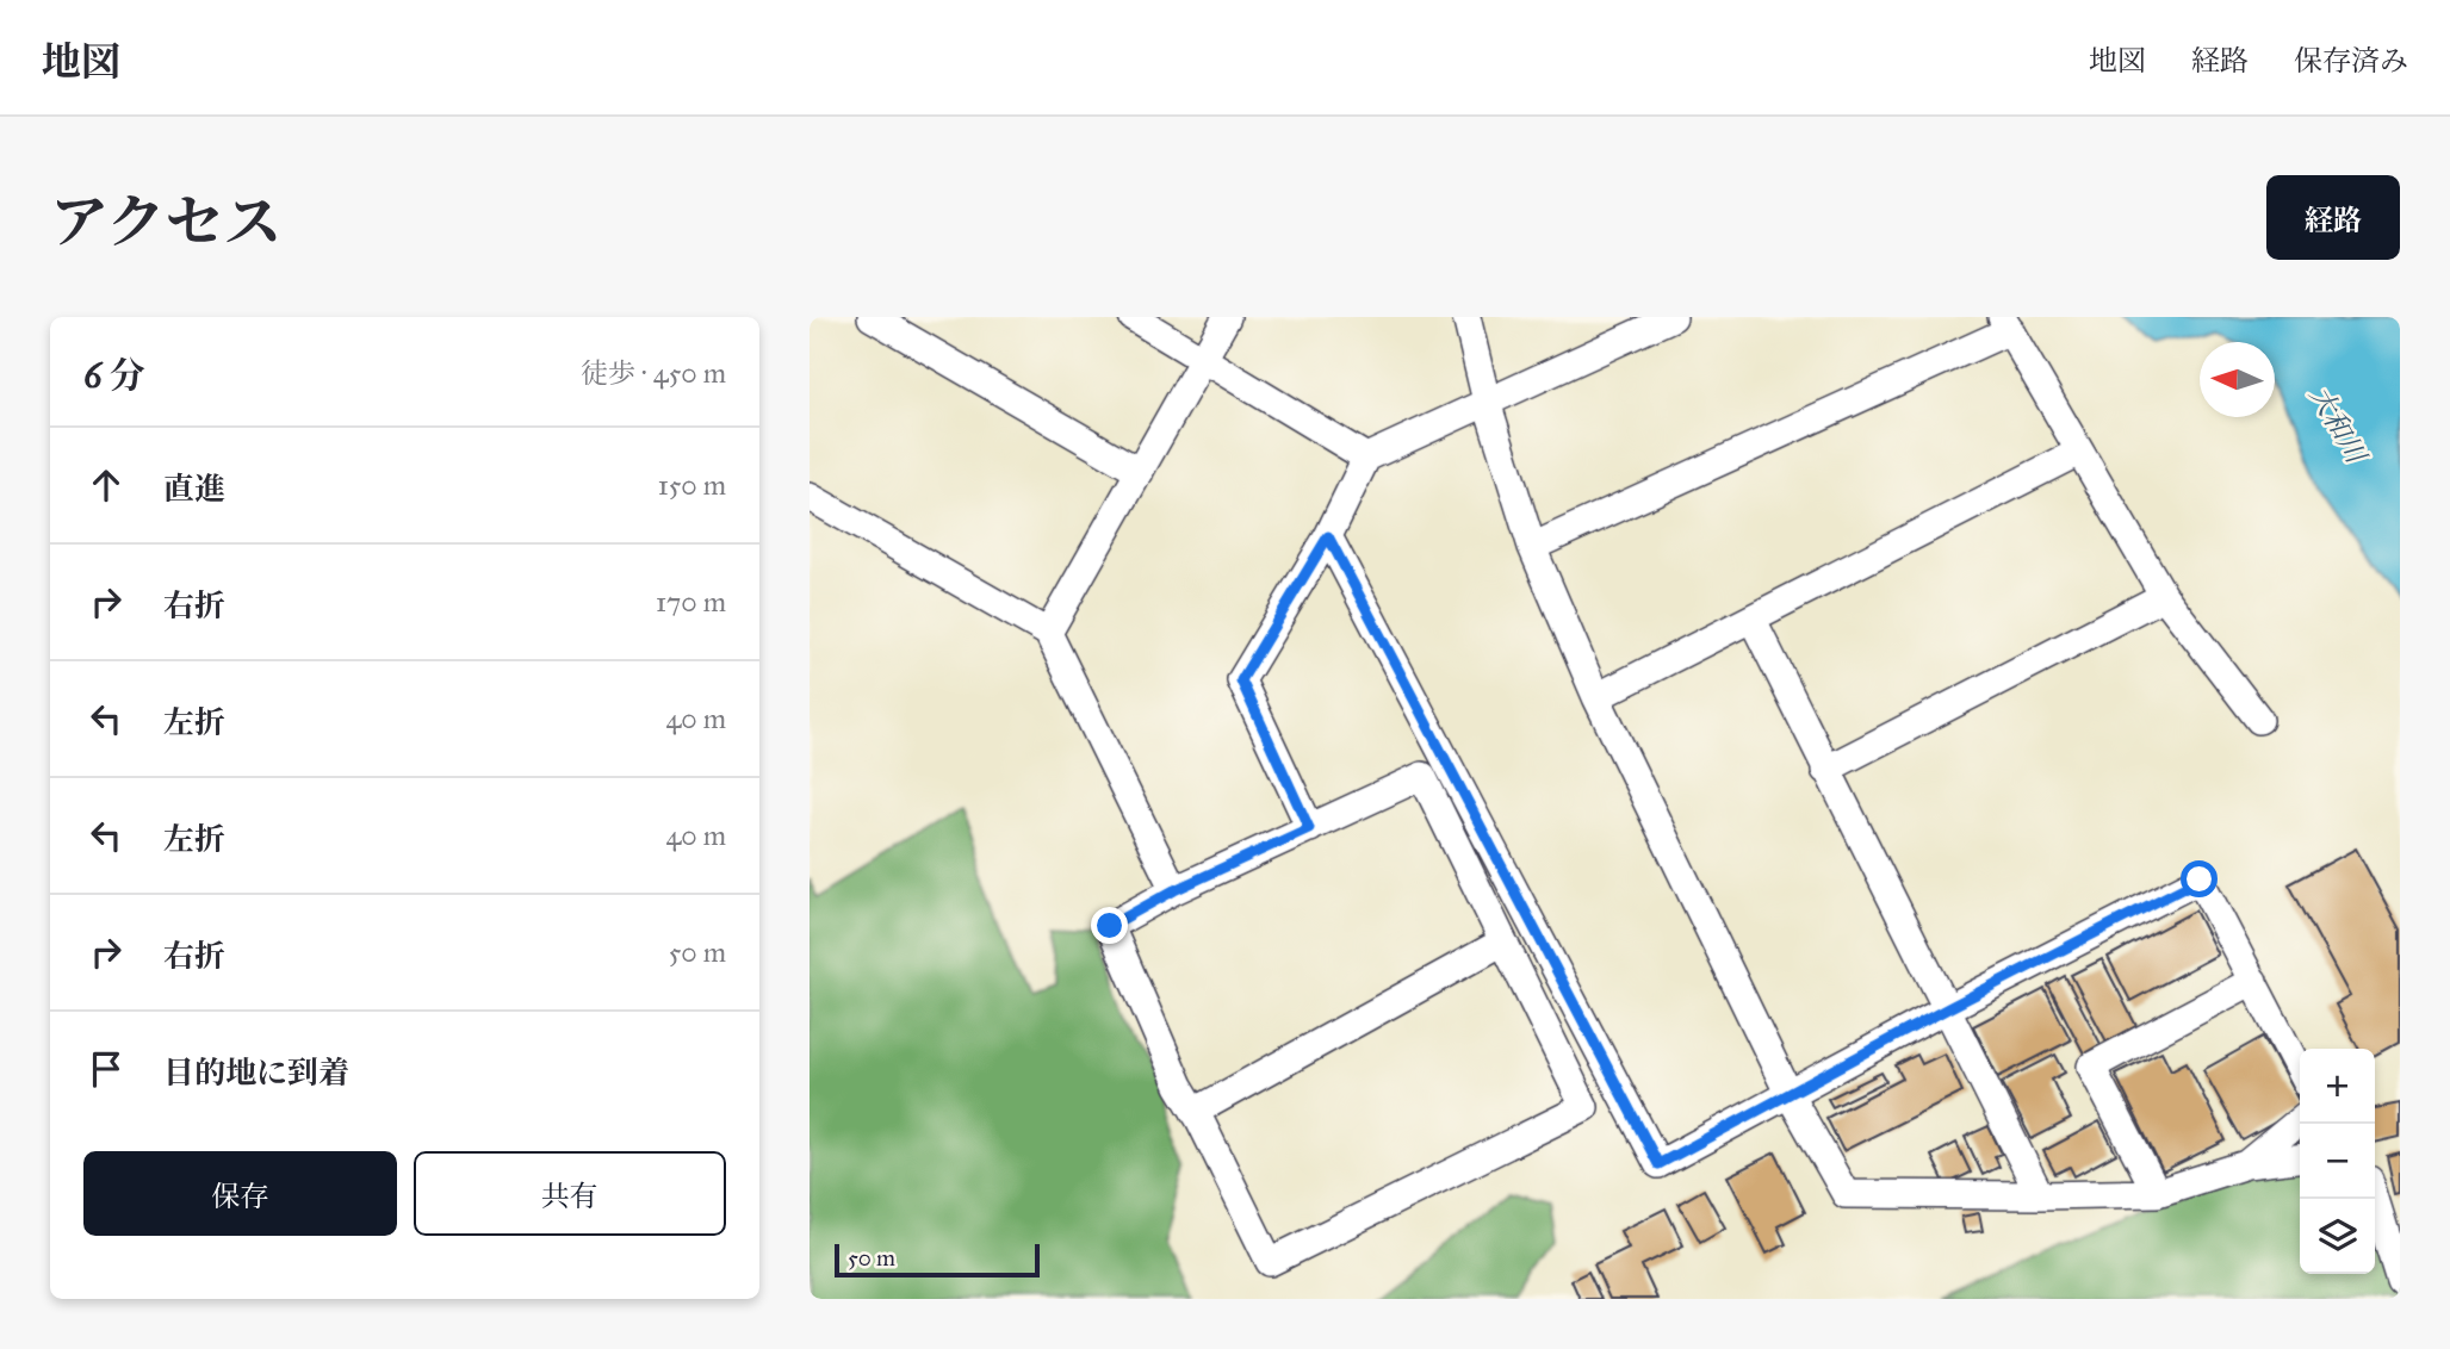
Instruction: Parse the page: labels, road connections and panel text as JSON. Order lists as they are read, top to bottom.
{
  "water": ["大和川"],
  "scale_bar": "50 m",
  "north": "left",
  "page": {
    "header": "地図",
    "nav": ["地図", "経路", "保存済み"],
    "title": "アクセス",
    "buttons": [
      "経路",
      ["保存", "共有"]
    ],
    "heading": ["6 分", "徒歩 · 450 m"],
    "list": [
      ["直進", "150 m"],
      ["右折", "170 m"],
      ["左折", "40 m"],
      ["左折", "40 m"],
      ["右折", "50 m"],
      "目的地に到着"
    ],
    "map_buttons": ["+", "−"],
    "scale": "50 m"
  }
}
